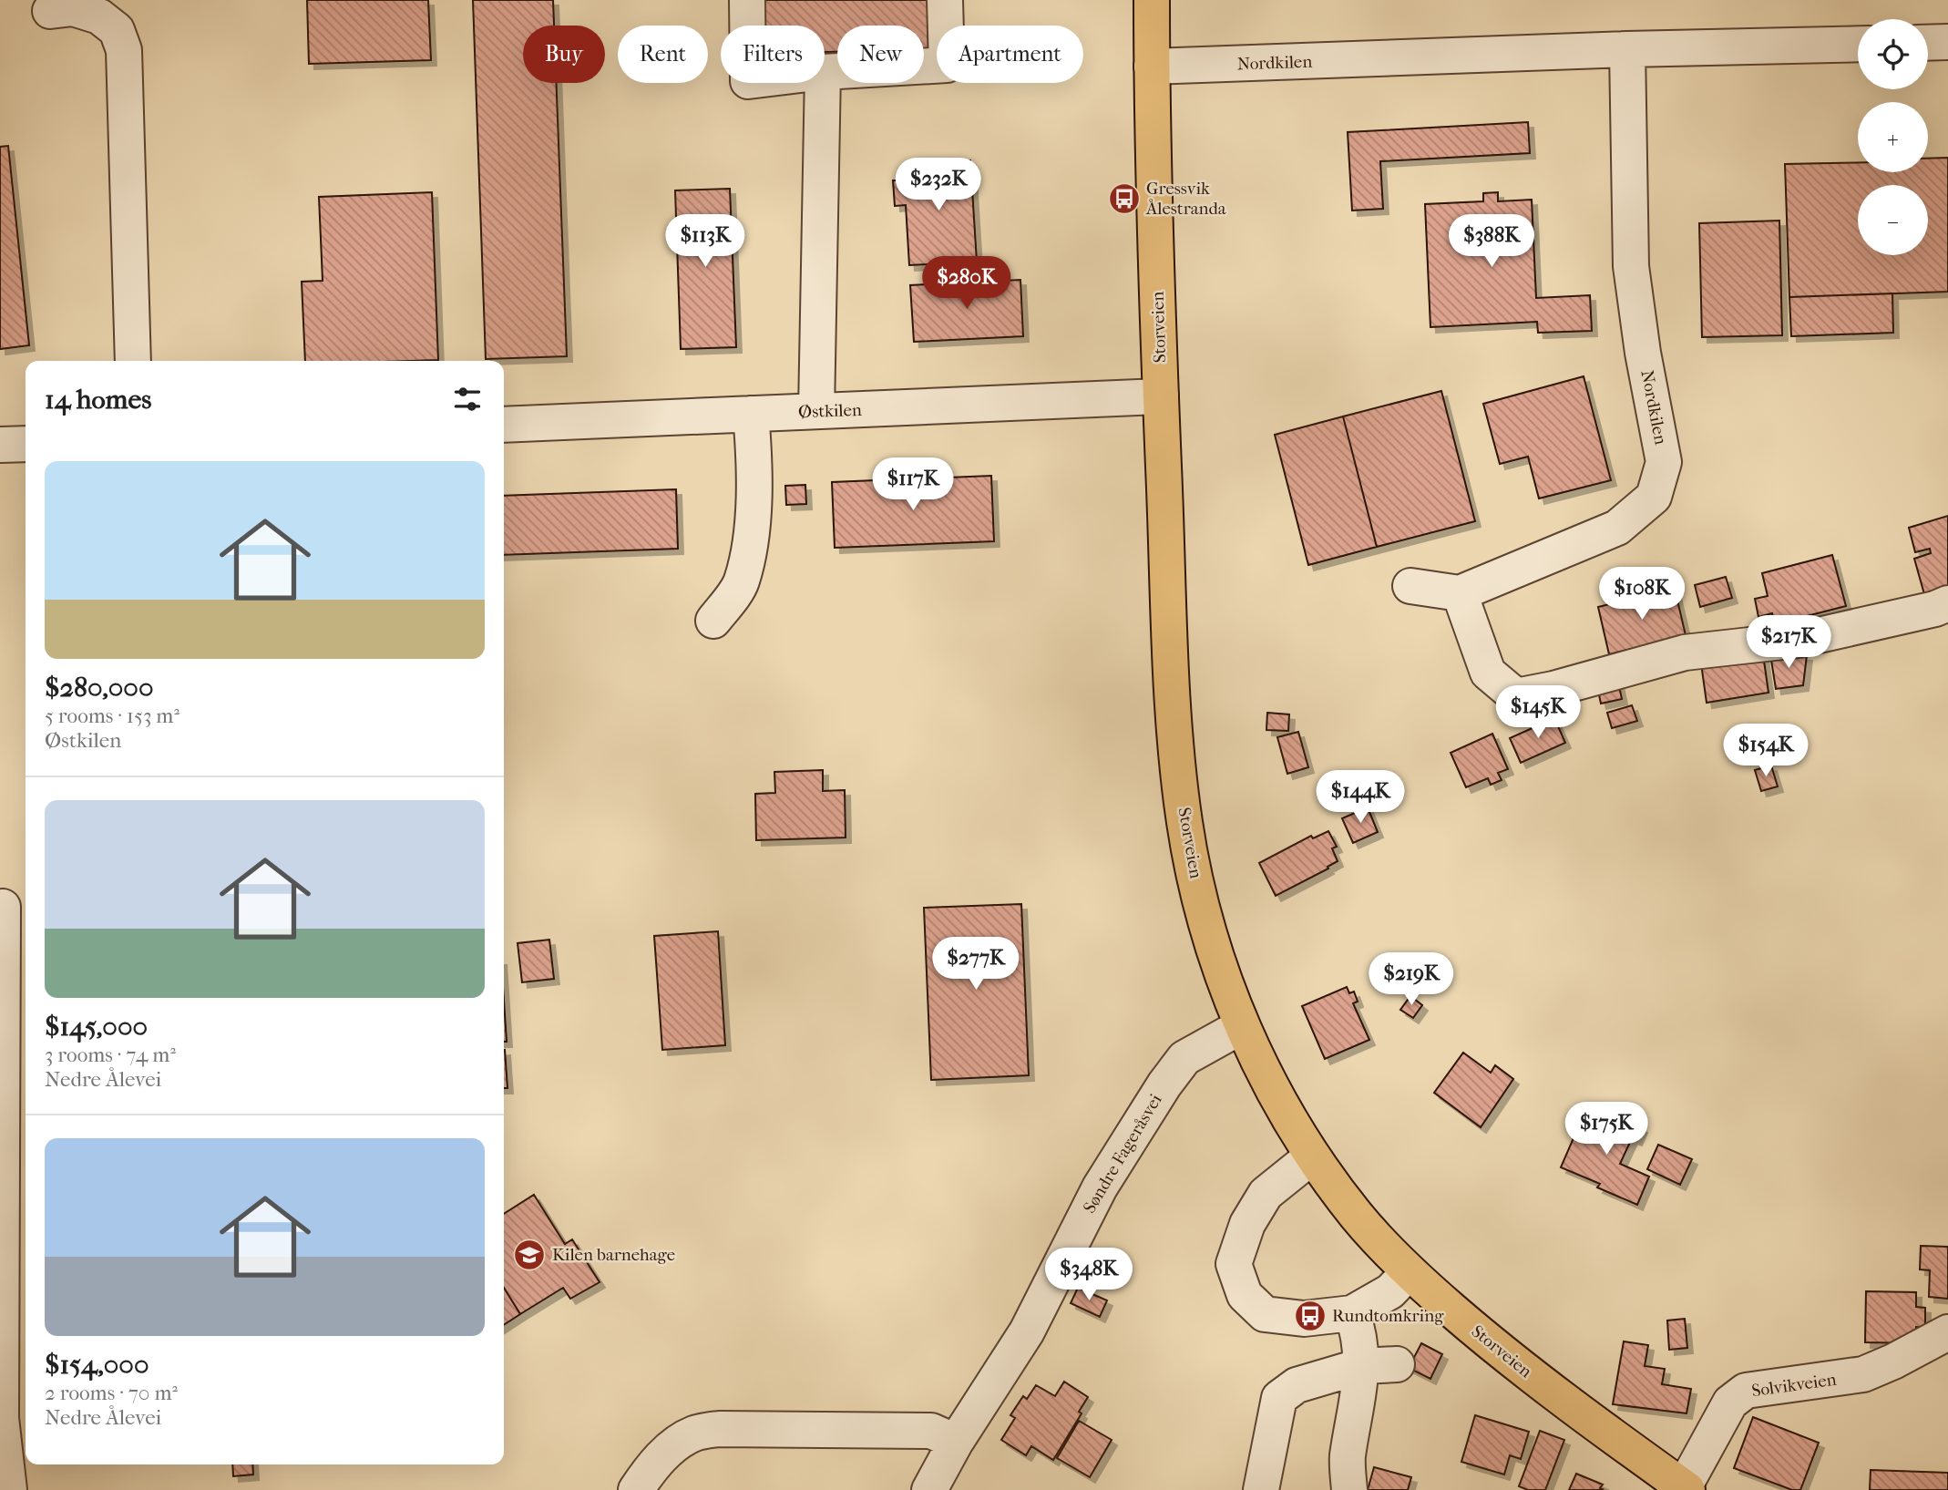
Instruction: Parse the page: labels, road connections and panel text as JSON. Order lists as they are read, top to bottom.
{
  "streets": {
    "main road": ["Storveien"],
    "street": [
      "Nordkilen",
      "Østkilen",
      "Søndre Fageråsvei",
      "Solvikveien"
    ]
  },
  "crossings": [
    ["Nordkilen", "Storveien"],
    ["Storveien", "Østkilen"],
    ["Storveien", "Søndre Fageråsvei"],
    ["Storveien", "Solvikveien"]
  ],
  "places": {
    "bus stop": ["Gressvik Ålestranda", "Rundtomkring"],
    "school or university": ["Kilen barnehage"]
  },
  "page": {
    "map_buttons": ["+", "−"],
    "chip": [
      "Buy",
      "Rent",
      "Filters",
      "New",
      "Apartment"
    ],
    "price": [
      "$232K",
      "$113K",
      "$388K",
      "$280K",
      "$117K",
      "$108K",
      "$217K",
      "$145K",
      "$154K",
      "$144K",
      "$277K",
      "$219K",
      "$175K",
      "$348K"
    ],
    "heading": "14 homes",
    "list": [
      {
        "name": "$280,000",
        "note": "5 rooms · 153 m² · Østkilen"
      },
      {
        "name": "$145,000",
        "note": "3 rooms · 74 m² · Nedre Ålevei"
      },
      {
        "name": "$154,000",
        "note": "2 rooms · 70 m² · Nedre Ålevei"
      }
    ]
  }
}
